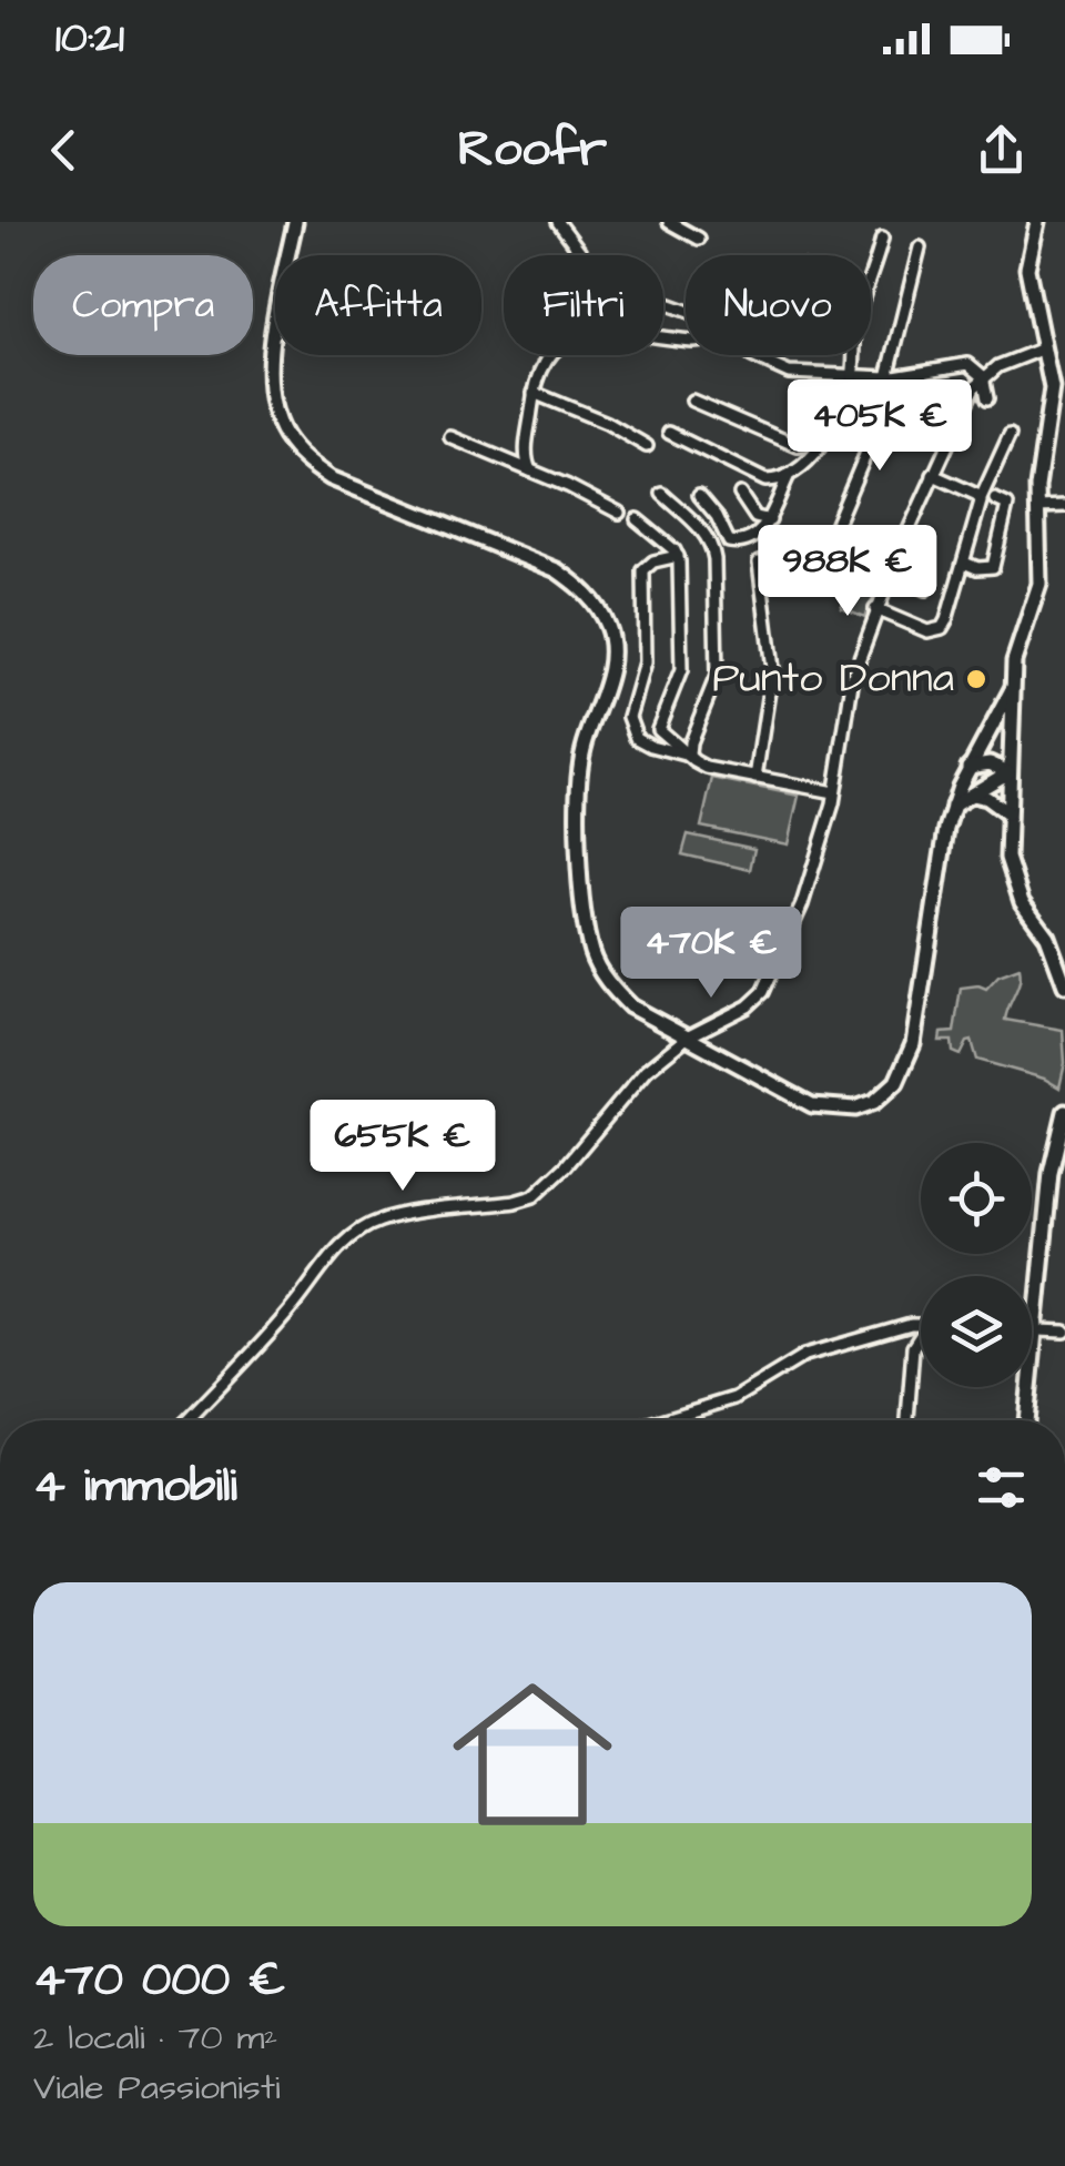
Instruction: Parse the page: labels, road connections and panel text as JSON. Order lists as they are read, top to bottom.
{
  "places": ["Punto Donna"],
  "page": {
    "status": "10:21",
    "header": "Roofr",
    "chip": [
      "Compra",
      "Affitta",
      "Filtri",
      "Nuovo"
    ],
    "price": [
      "405K €",
      "988K €",
      "470K €",
      "655K €"
    ],
    "heading": "4 immobili",
    "list": [
      {
        "name": "470 000 €",
        "note": "2 locali · 70 m² · Viale Passionisti"
      }
    ]
  }
}
